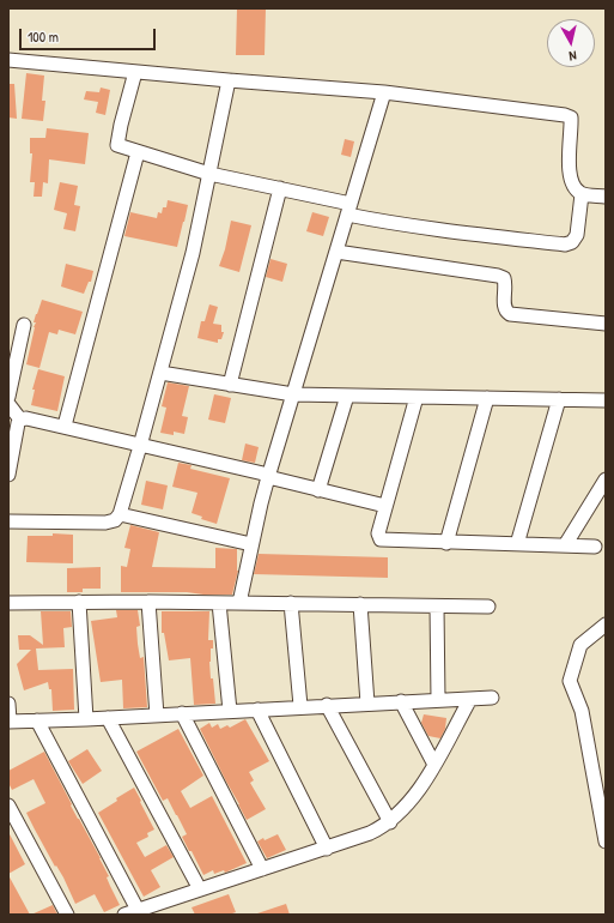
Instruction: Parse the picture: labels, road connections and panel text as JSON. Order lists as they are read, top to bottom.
{
  "scale_bar": "100 m",
  "north": "bottom"
}
